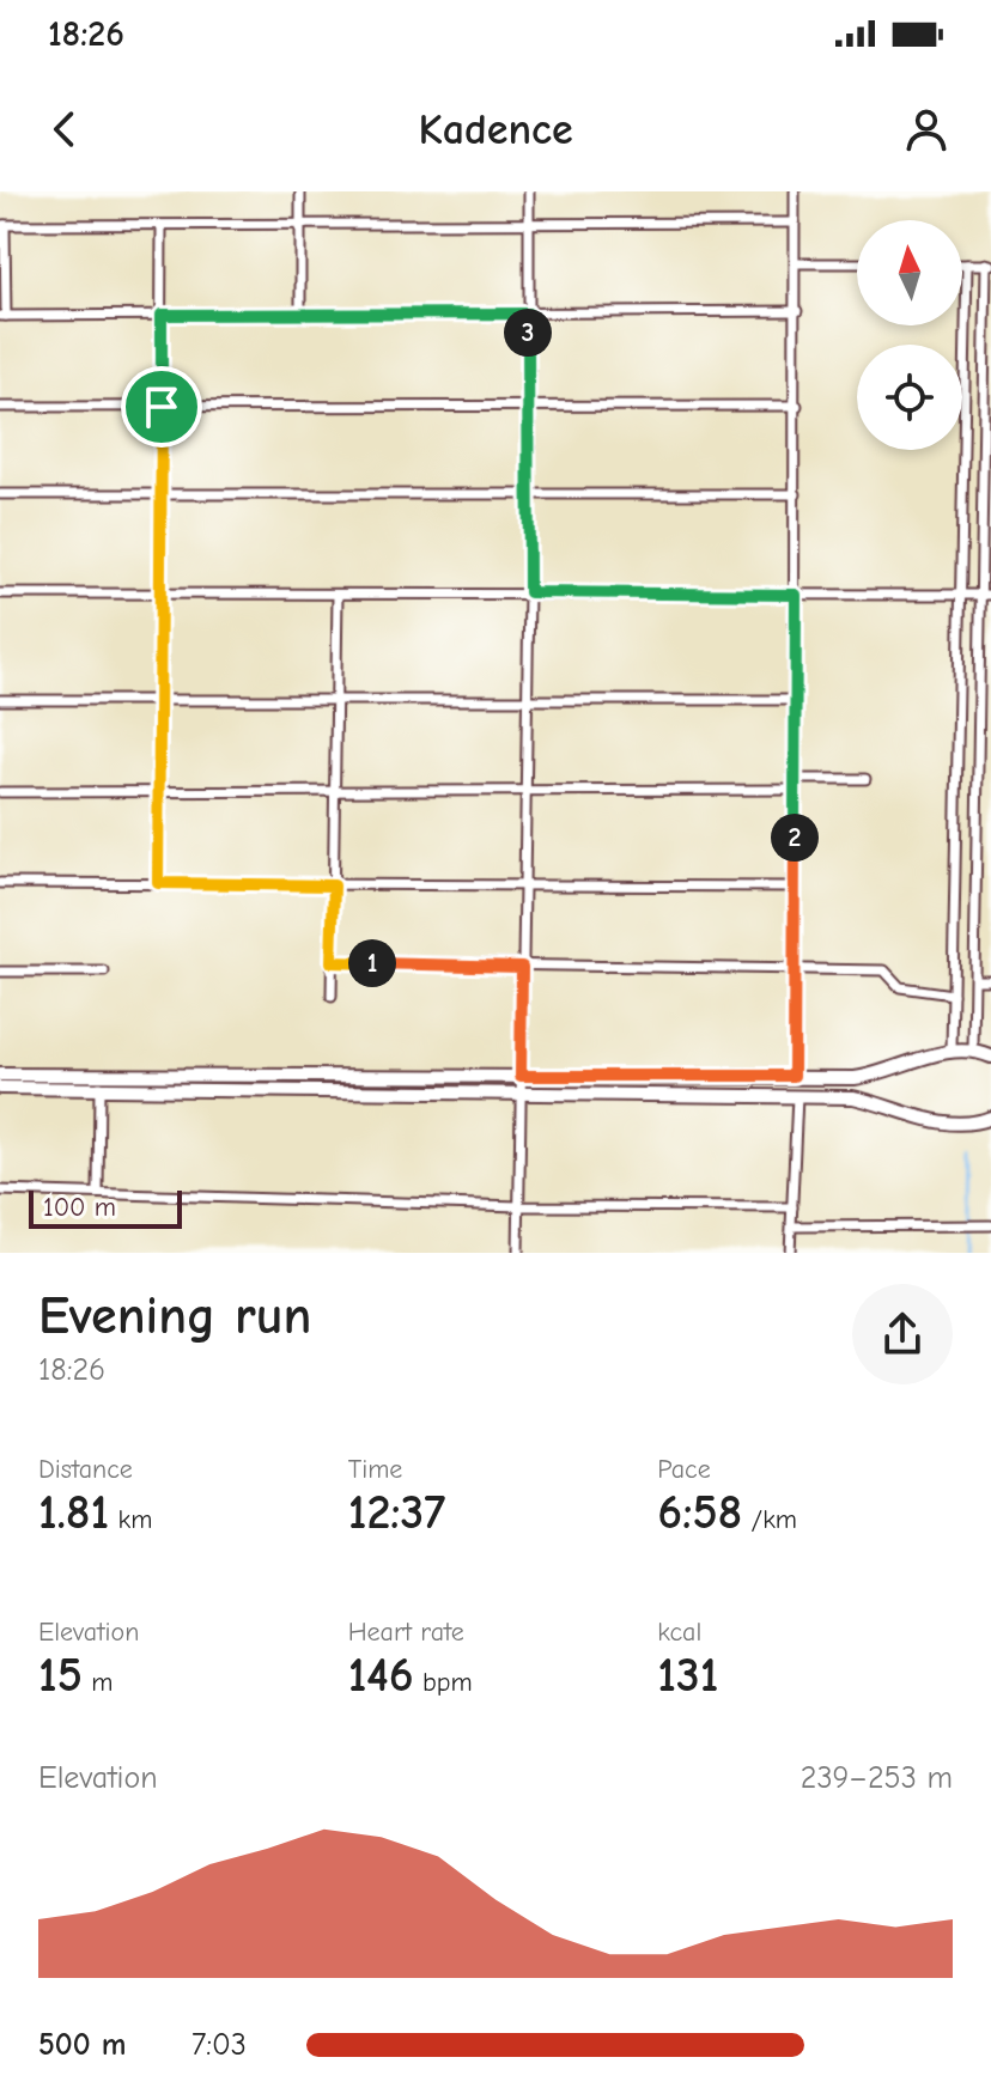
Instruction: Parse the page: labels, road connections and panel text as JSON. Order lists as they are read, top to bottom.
{
  "scale_bar": "100 m",
  "north": "top",
  "page": {
    "status": "18:26",
    "header": "Kadence",
    "pins": ["3", "2", "1"],
    "scale": "100 m",
    "heading": ["Evening run", "18:26"],
    "stats": [
      ["Distance", "1.81 km"],
      ["Time", "12:37"],
      ["Pace", "6:58 /km"],
      ["Elevation", "15 m"],
      ["Heart rate", "146 bpm"],
      ["kcal", "131"]
    ],
    "chart": ["Elevation", "239–253 m"],
    "list": [
      {
        "name": "500 m",
        "note": "7:03"
      }
    ]
  }
}
